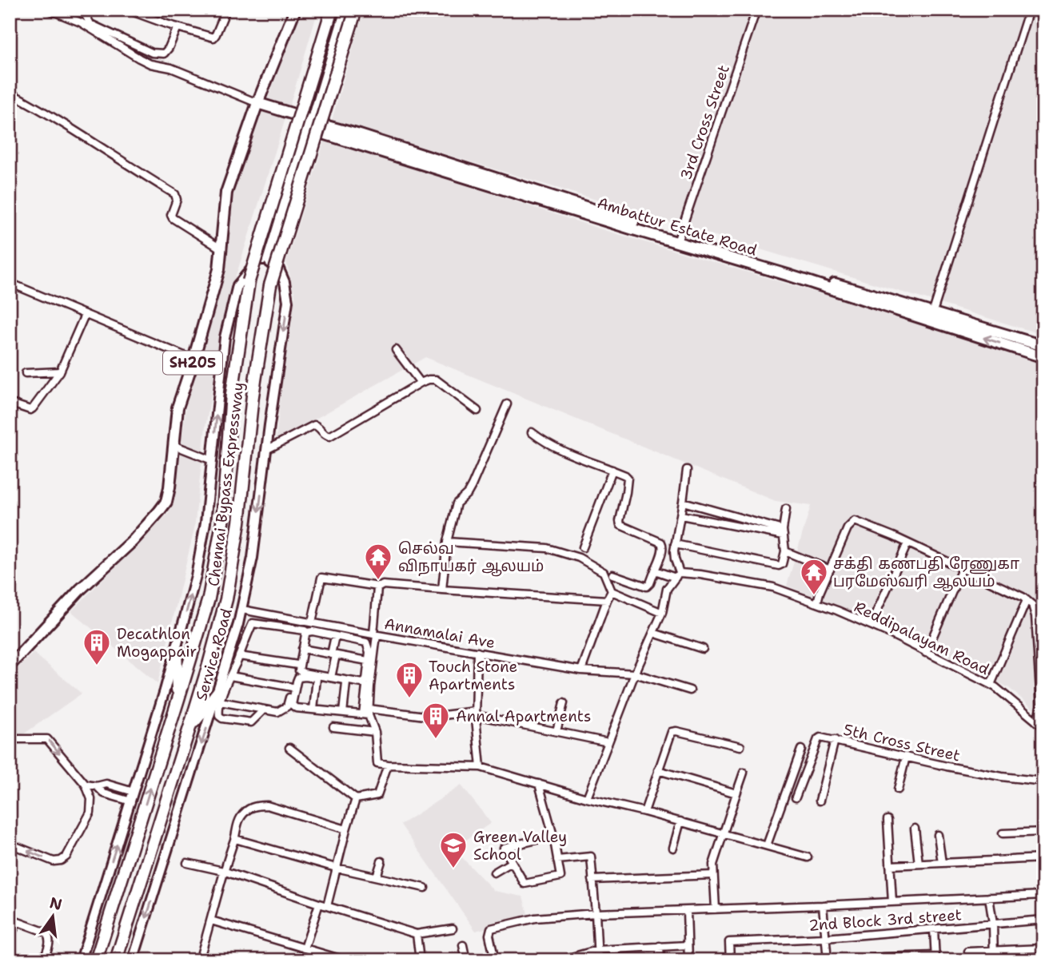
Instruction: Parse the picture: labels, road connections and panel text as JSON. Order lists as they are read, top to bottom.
{
  "streets": {
    "highway": ["Chennai Bypass Expressway"],
    "main road": ["Ambattur Estate Road", "SH205"],
    "street": [
      "3rd Cross Street",
      "Annamalai Ave",
      "Reddipalayam Road",
      "Service Road",
      "5th Cross Street",
      "2nd Block 3rd street"
    ]
  },
  "crossings": [
    ["3rd Cross Street", "Ambattur Estate Road"],
    ["Ambattur Estate Road", "SH205"],
    ["Annamalai Ave", "Service Road"]
  ],
  "places": {
    "temple": ["செல்வ விநாயகர் ஆலயம்", "சக்தி கணபதி ரேணுகா பரமேஸ்வரி ஆலயம்"],
    "building": ["Decathlon Mogappair", "Touch Stone Apartments", "Annal Apartments"],
    "school or university": ["Green Valley School"]
  },
  "north": "top"
}
